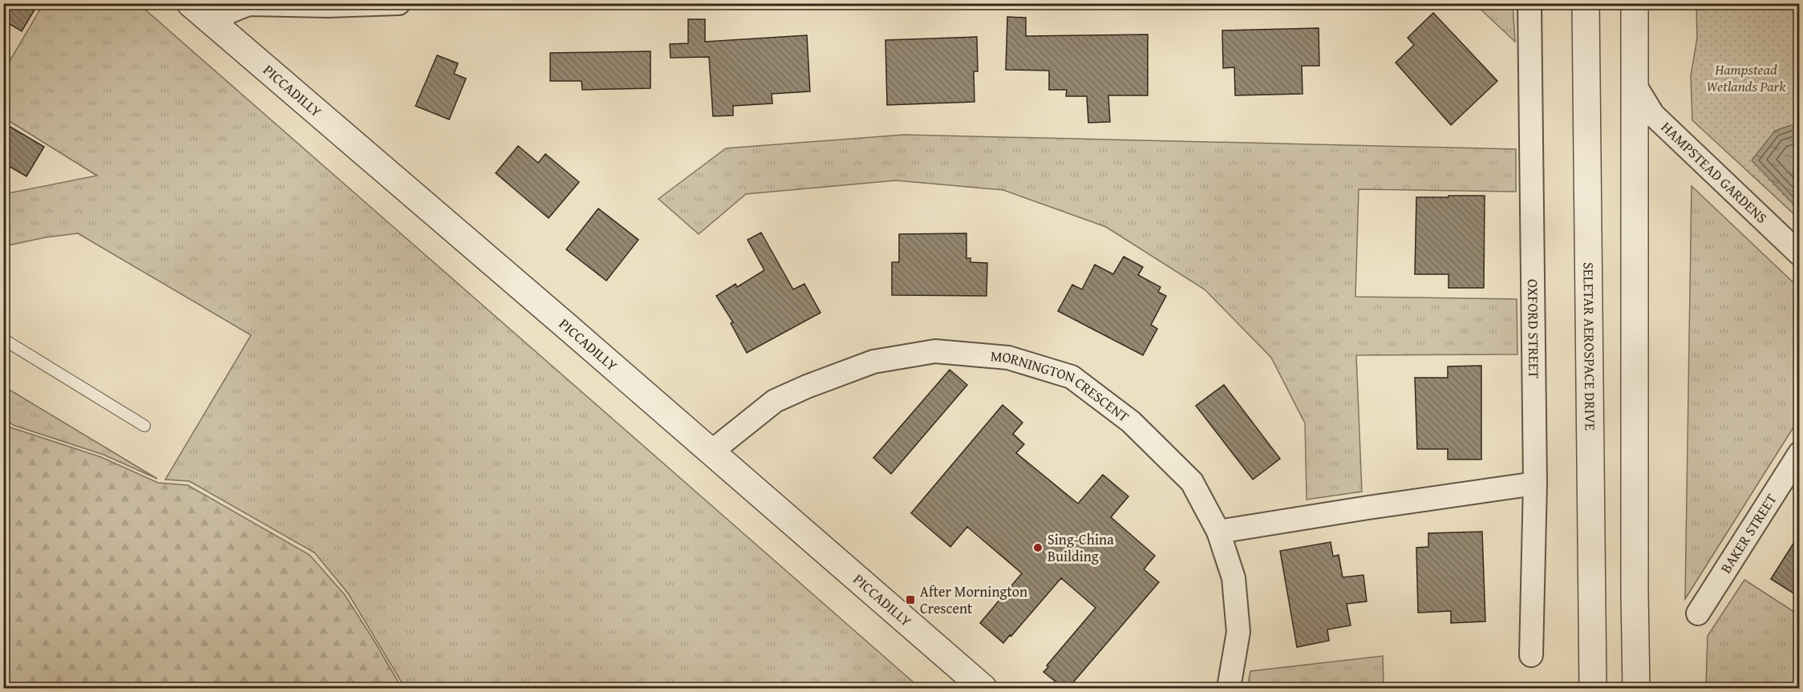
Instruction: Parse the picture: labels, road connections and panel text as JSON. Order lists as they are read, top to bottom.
{
  "streets": {
    "street": [
      "PICCADILLY",
      "HAMPSTEAD GARDENS",
      "OXFORD STREET",
      "SELETAR AEROSPACE DRIVE",
      "MORNINGTON CRESCENT",
      "BAKER STREET"
    ]
  },
  "crossings": [
    ["PICCADILLY", "MORNINGTON CRESCENT"]
  ],
  "parks": ["Hampstead Wetlands Park"],
  "places": {
    "other": ["Sing-China Building"],
    "transit": ["After Mornington Crescent"]
  }
}
